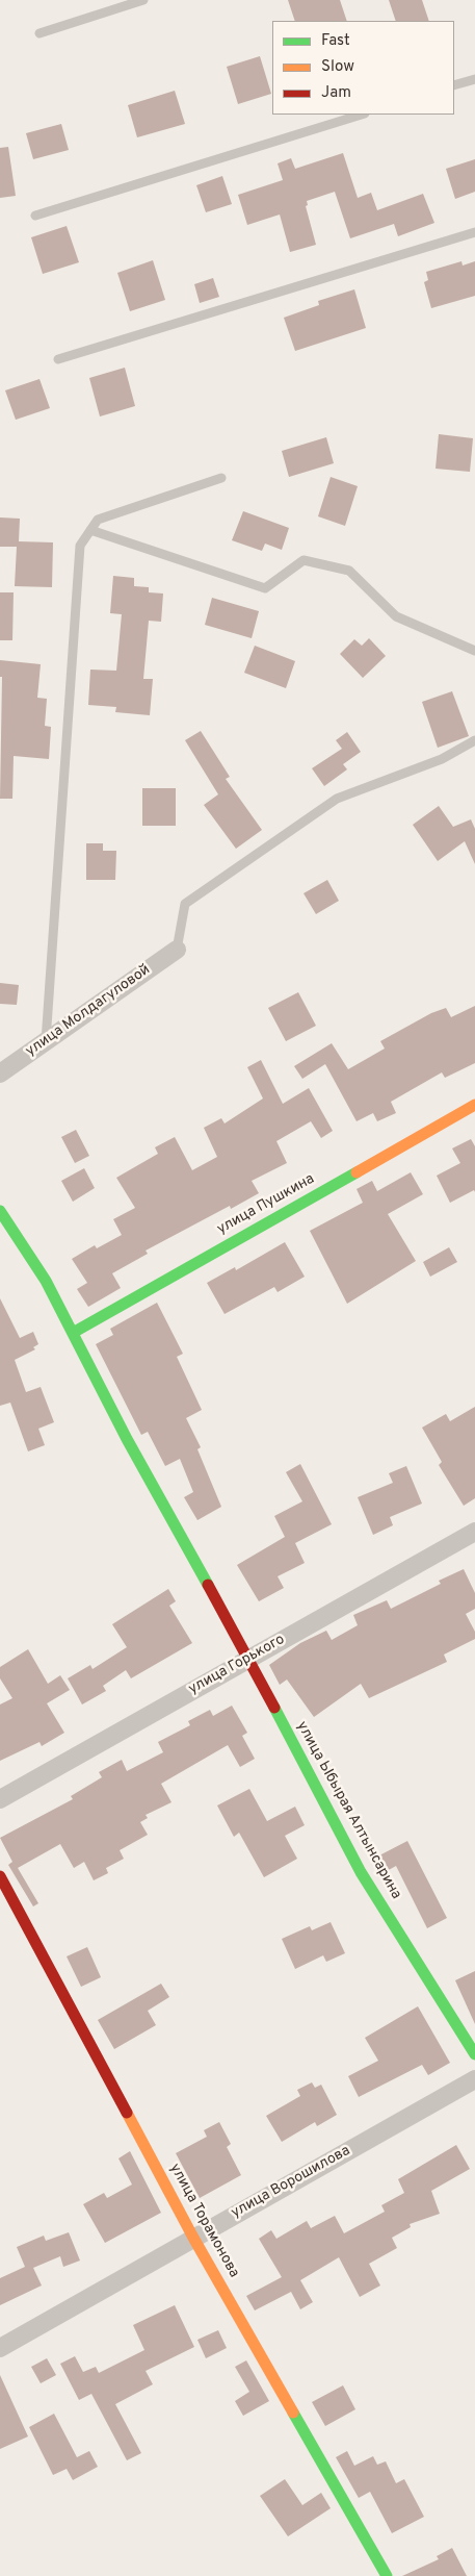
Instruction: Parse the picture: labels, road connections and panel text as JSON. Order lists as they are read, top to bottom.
{
  "streets": {
    "street": [
      "улица Молдагуловой",
      "улица Пушкина",
      "улица Горького",
      "улица Ыбырая Алтынсарина",
      "улица Ворошилова",
      "улица Торамонова"
    ]
  },
  "crossings": [
    ["улица Пушкина", "улица Ыбырая Алтынсарина"],
    ["улица Горького", "улица Ыбырая Алтынсарина"],
    ["улица Ворошилова", "улица Торамонова"]
  ],
  "legend": ["Fast", "Slow", "Jam"]
}
